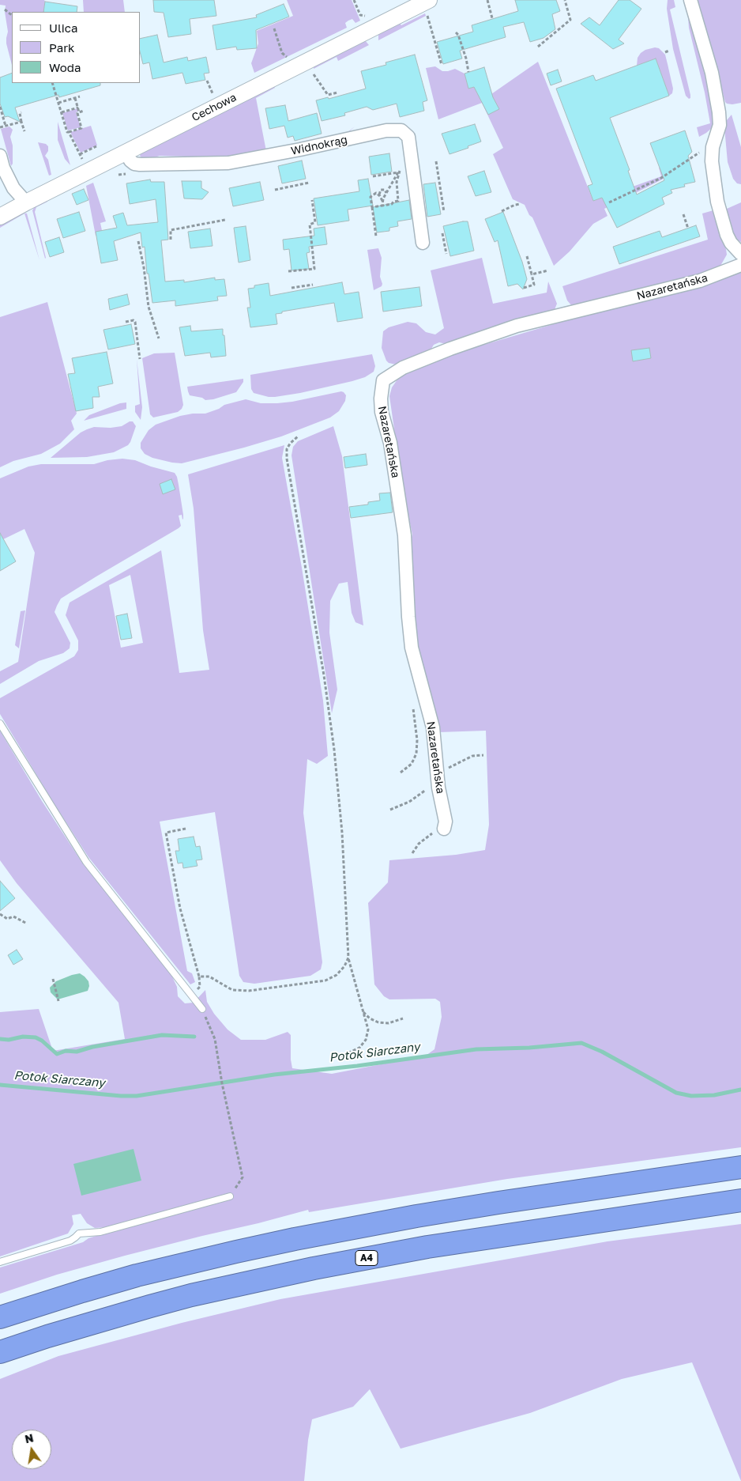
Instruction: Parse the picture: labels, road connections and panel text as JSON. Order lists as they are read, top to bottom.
{
  "streets": {
    "highway": ["A4"],
    "street": ["Cechowa", "Widnokrąg", "Nazaretańska"]
  },
  "crossings": [
    ["Cechowa", "Widnokrąg"]
  ],
  "water": ["Potok Siarczany"],
  "legend": ["Ulica", "Park", "Woda"],
  "north": "top"
}
